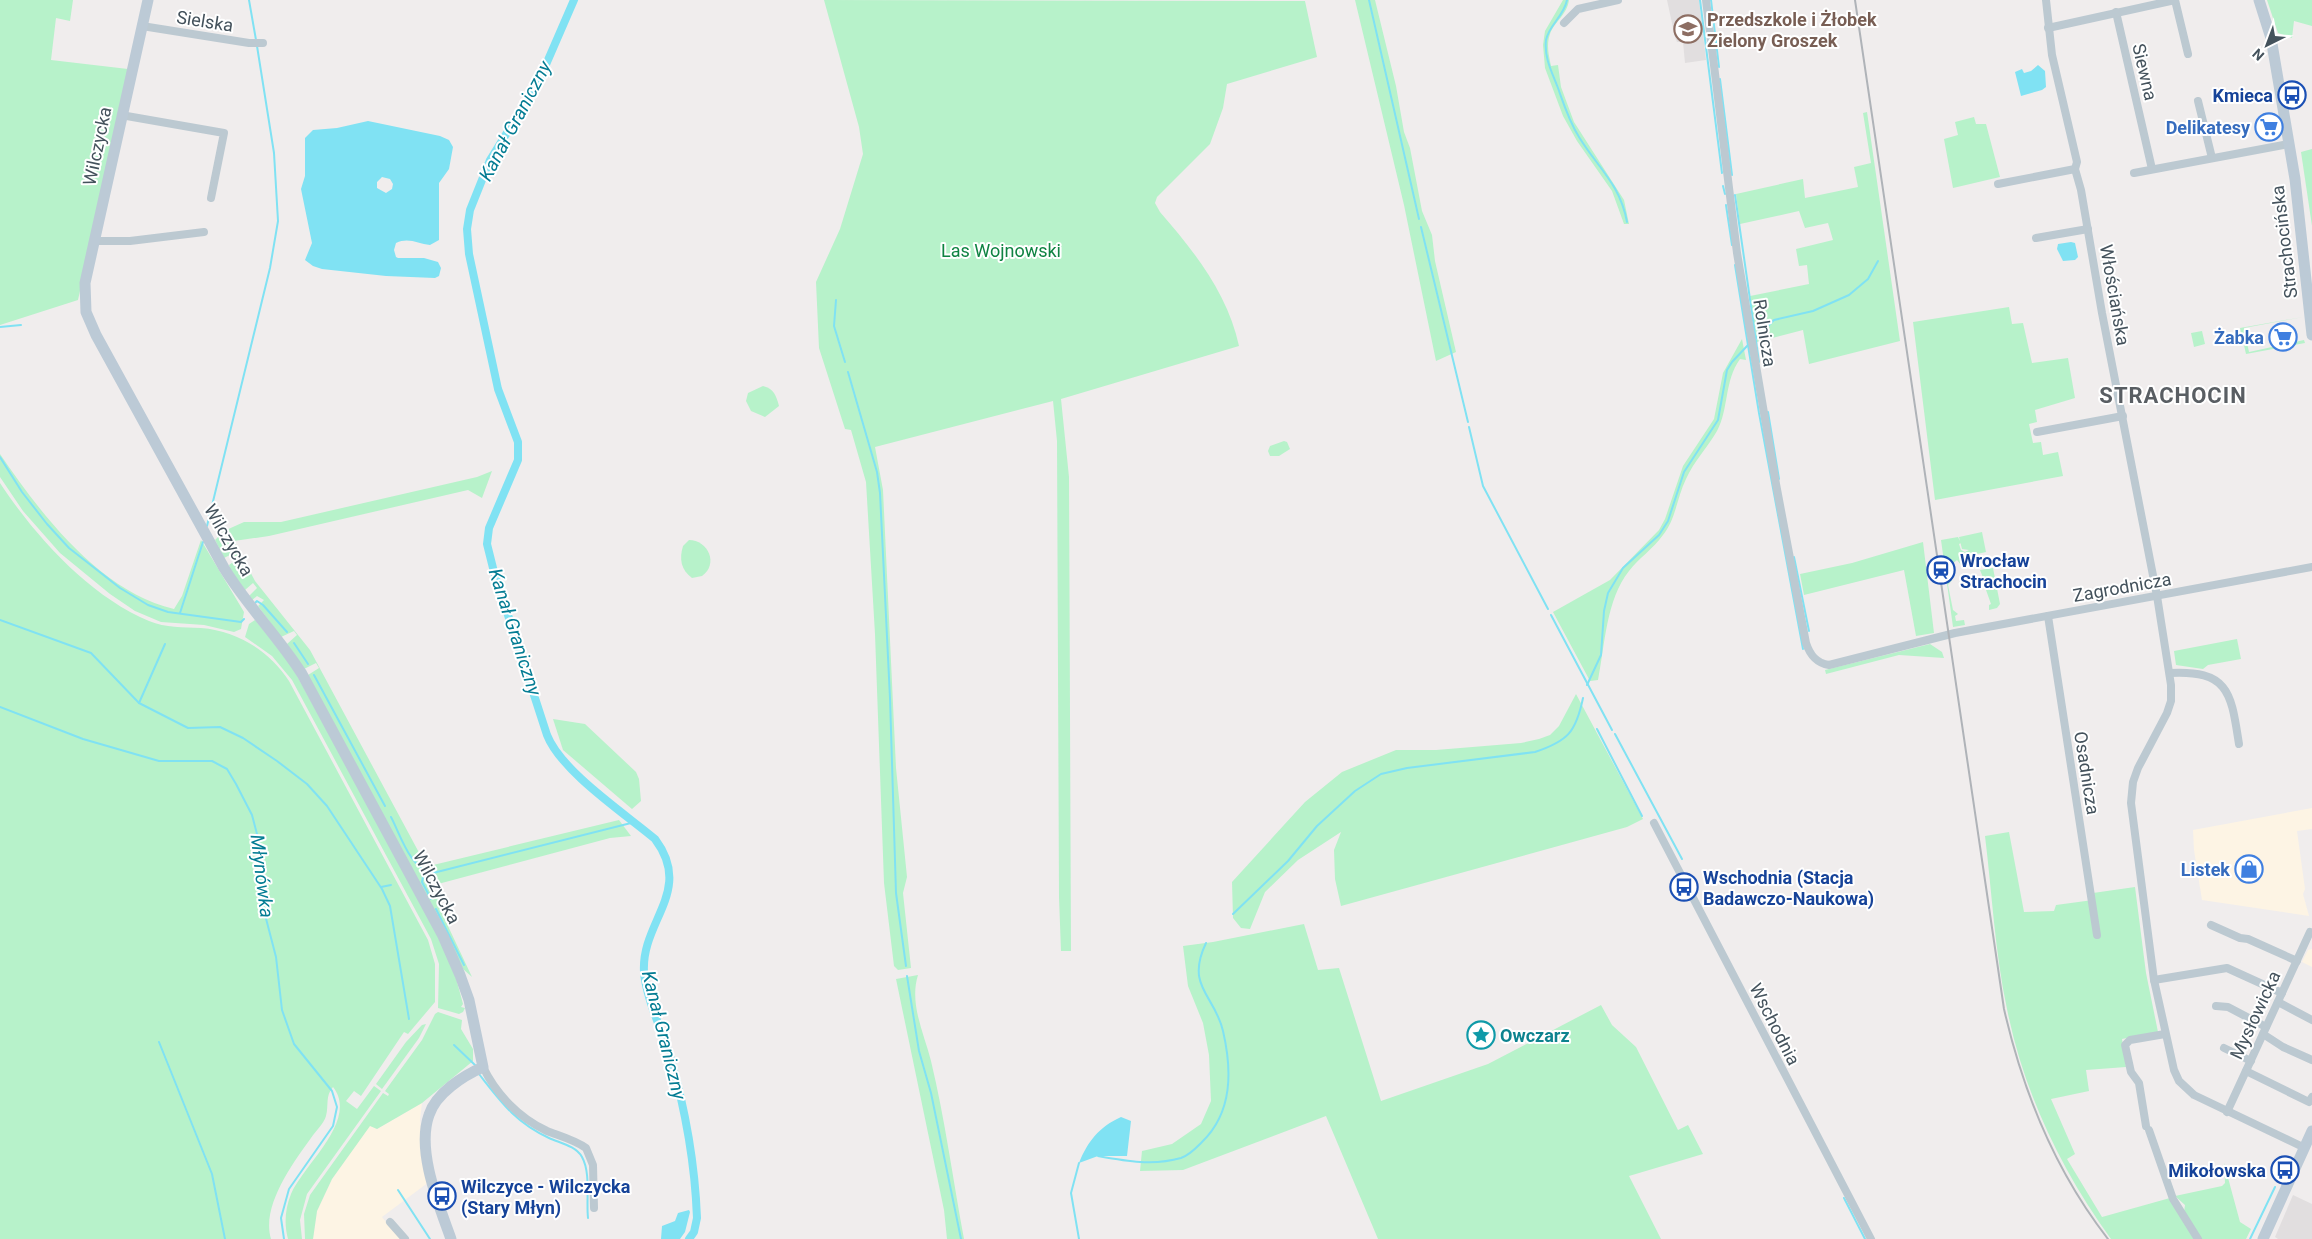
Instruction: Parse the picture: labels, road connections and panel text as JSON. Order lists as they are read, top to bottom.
{
  "streets": {
    "street": [
      "Sielska",
      "Siewna",
      "Wilczycka",
      "Strachocińska",
      "Włościańska",
      "Rolnicza",
      "Zagrodnicza",
      "Osadnicza",
      "Mysłowicka",
      "Wschodnia"
    ]
  },
  "crossings": [
    ["Sielska", "Wilczycka"],
    ["Włościańska", "Zagrodnicza"],
    ["Rolnicza", "Zagrodnicza"],
    ["Zagrodnicza", "Osadnicza"]
  ],
  "districts": ["STRACHOCIN"],
  "water": ["Kanał Graniczny", "Młynówka"],
  "parks": ["Las Wojnowski"],
  "places": {
    "school or university": ["Przedszkole i Żłobek Zielony Groszek"],
    "bus stop": [
      "Kmieca",
      "Wschodnia (Stacja Badawczo-Naukowa)",
      "Mikołowska",
      "Wilczyce - Wilczycka (Stary Młyn)"
    ],
    "supermarket": ["Delikatesy", "Żabka"],
    "station": ["Wrocław Strachocin"],
    "shop": ["Listek"],
    "place": ["Owczarz"]
  },
  "north": "bottom left"
}
